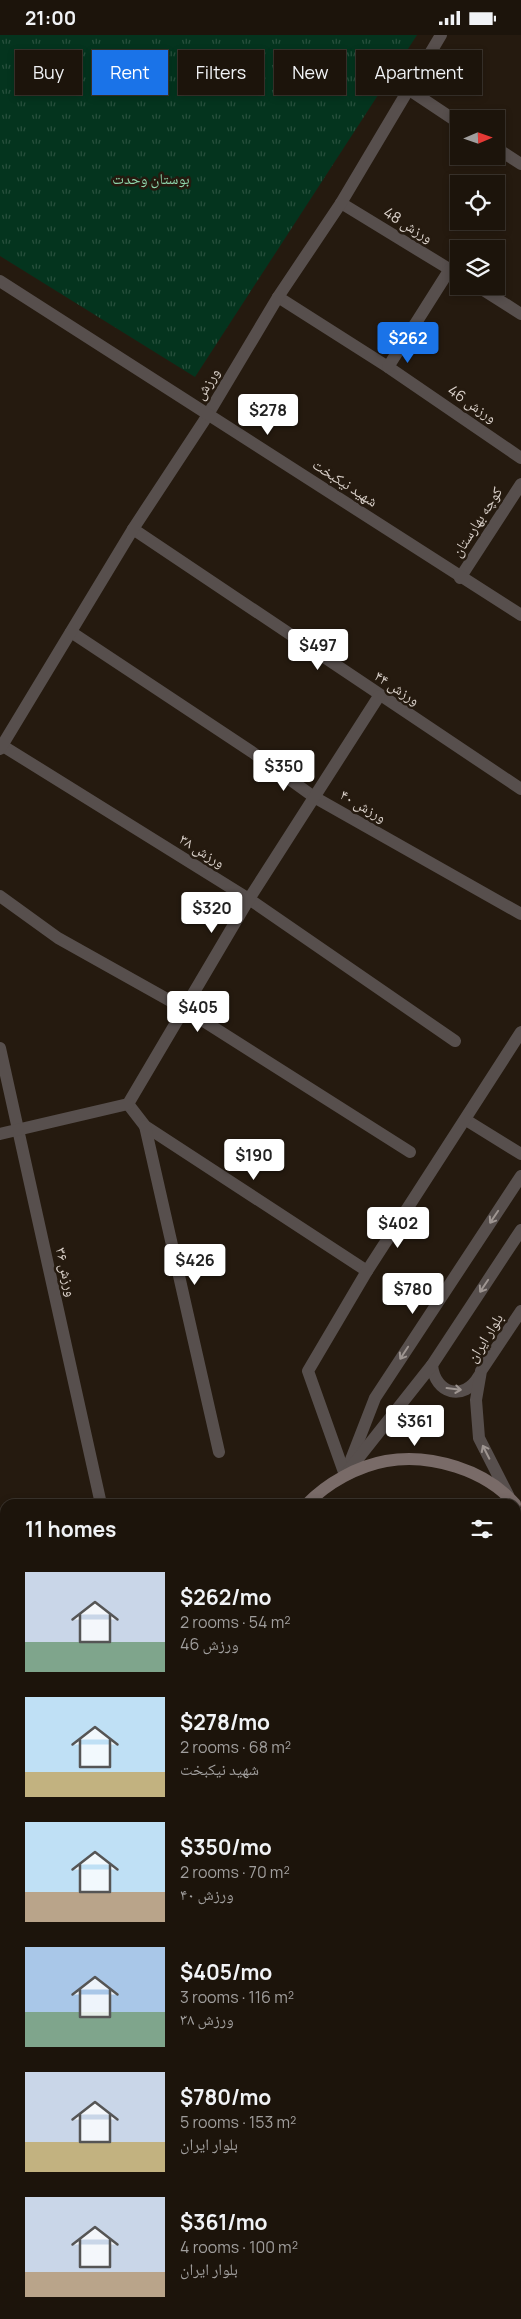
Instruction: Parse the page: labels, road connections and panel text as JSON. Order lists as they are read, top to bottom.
{
  "streets": {
    "street": [
      "ورزش 48",
      "ورزش",
      "ورزش 46",
      "شهید نیکبخت",
      "کوچه بهارستان",
      "ورزش ۴۴",
      "ورزش ۴۰",
      "ورزش ۳۸",
      "ورزش ۳۶",
      "بلوار ایران"
    ]
  },
  "crossings": [
    ["ورزش 48", "ورزش"],
    ["ورزش", "ورزش 46"],
    ["ورزش", "شهید نیکبخت"],
    ["ورزش", "ورزش ۴۴"],
    ["ورزش", "ورزش ۴۰"],
    ["ورزش", "ورزش ۳۸"],
    ["شهید نیکبخت", "کوچه بهارستان"]
  ],
  "parks": ["بوستان وحدت"],
  "north": "right",
  "page": {
    "status": "21:00",
    "chip": [
      "Buy",
      "Rent",
      "Filters",
      "New",
      "Apartment"
    ],
    "price": [
      "$262",
      "$278",
      "$497",
      "$350",
      "$320",
      "$405",
      "$190",
      "$402",
      "$426",
      "$780",
      "$361"
    ],
    "heading": "11 homes",
    "list": [
      {
        "name": "$262/mo",
        "note": "2 rooms · 54 m² · ورزش 46"
      },
      {
        "name": "$278/mo",
        "note": "2 rooms · 68 m² · شهید نیکبخت"
      },
      {
        "name": "$350/mo",
        "note": "2 rooms · 70 m² · ورزش ۴۰"
      },
      {
        "name": "$405/mo",
        "note": "3 rooms · 116 m² · ورزش ۳۸"
      },
      {
        "name": "$780/mo",
        "note": "5 rooms · 153 m² · بلوار ایران"
      },
      {
        "name": "$361/mo",
        "note": "4 rooms · 100 m² · بلوار ایران"
      }
    ]
  }
}
